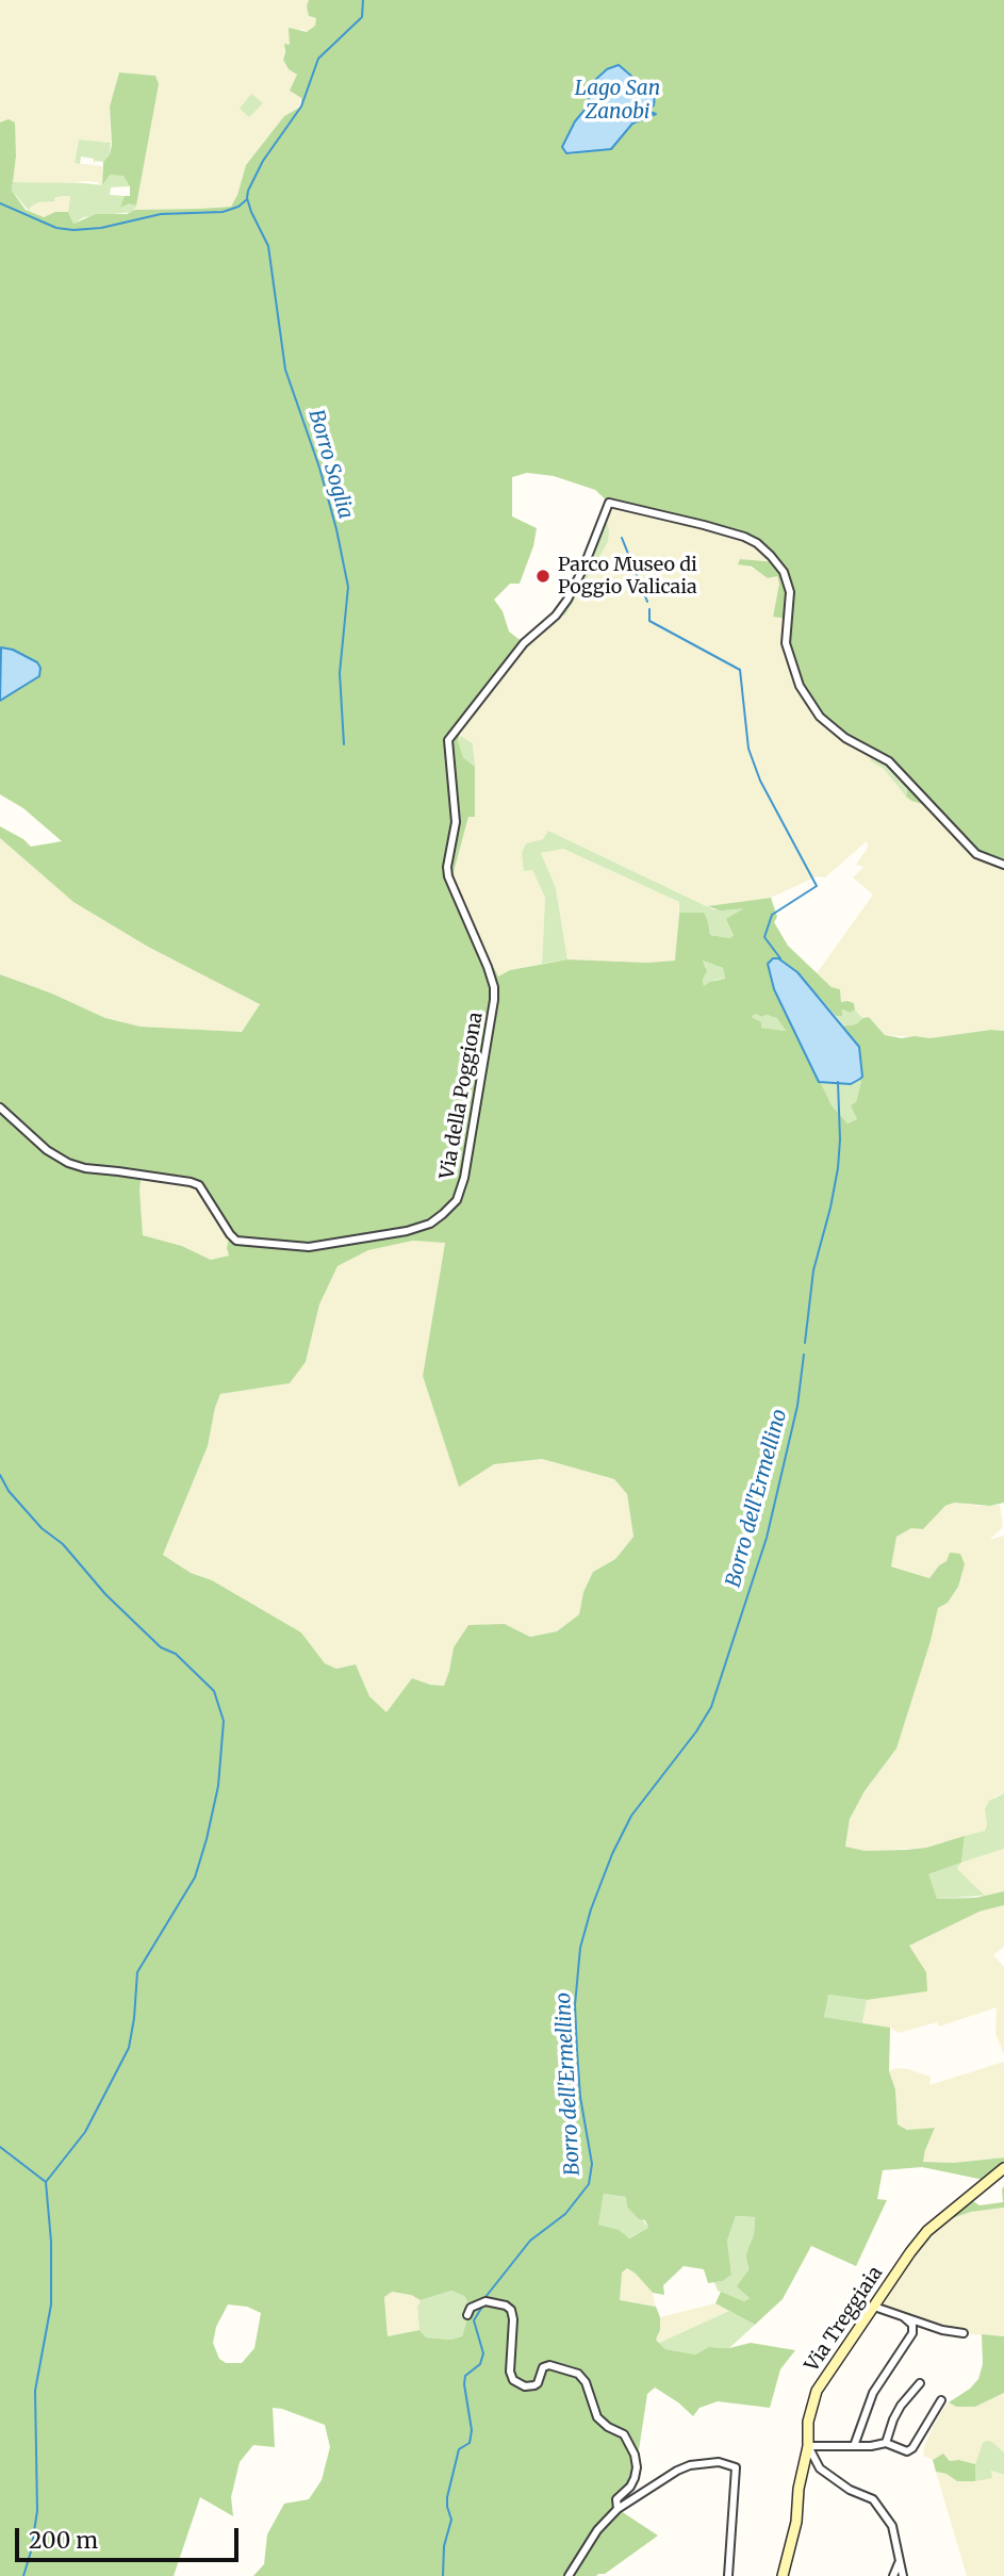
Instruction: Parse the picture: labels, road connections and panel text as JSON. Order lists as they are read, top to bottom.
{
  "streets": {
    "street": ["Via della Poggiona", "Via Treggiaia"]
  },
  "water": ["Lago San Zanobi", "Borro Soglia", "Borro dell'Ermellino"],
  "places": ["Parco Museo di Poggio Valicaia"],
  "scale_bar": "200 m"
}
